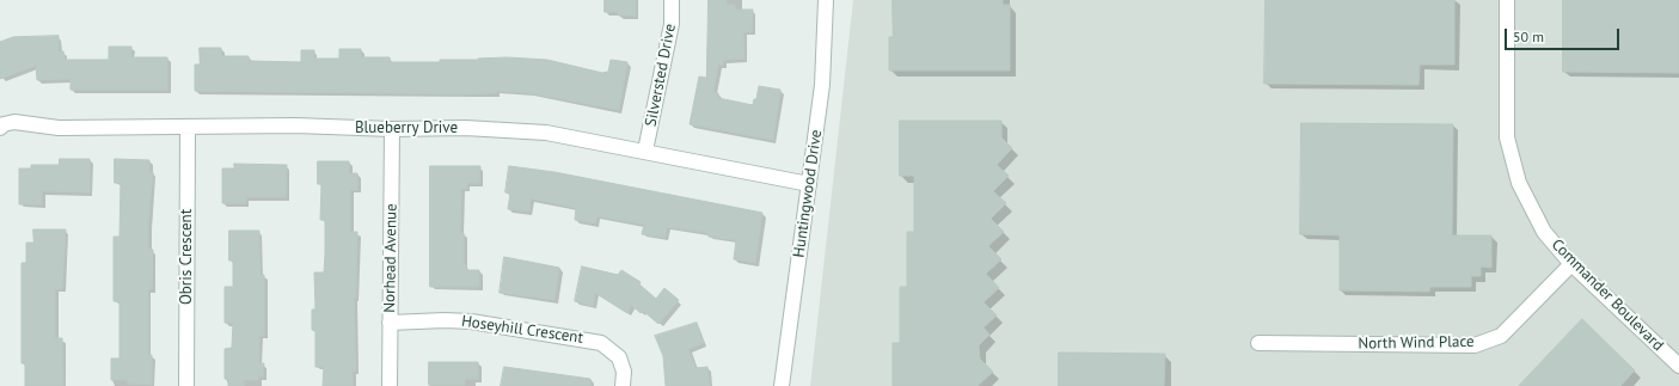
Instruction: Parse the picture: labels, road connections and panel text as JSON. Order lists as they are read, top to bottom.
{
  "streets": {
    "street": [
      "Silversted Drive",
      "Blueberry Drive",
      "Huntingwood Drive",
      "Obris Crescent",
      "Norhead Avenue",
      "Commander Boulevard",
      "Hoseyhill Crescent",
      "North Wind Place"
    ]
  },
  "crossings": [
    ["Silversted Drive", "Blueberry Drive"],
    ["Blueberry Drive", "Huntingwood Drive"],
    ["Blueberry Drive", "Obris Crescent"],
    ["Blueberry Drive", "Norhead Avenue"],
    ["Norhead Avenue", "Hoseyhill Crescent"],
    ["Commander Boulevard", "North Wind Place"]
  ],
  "scale_bar": "50 m"
}
